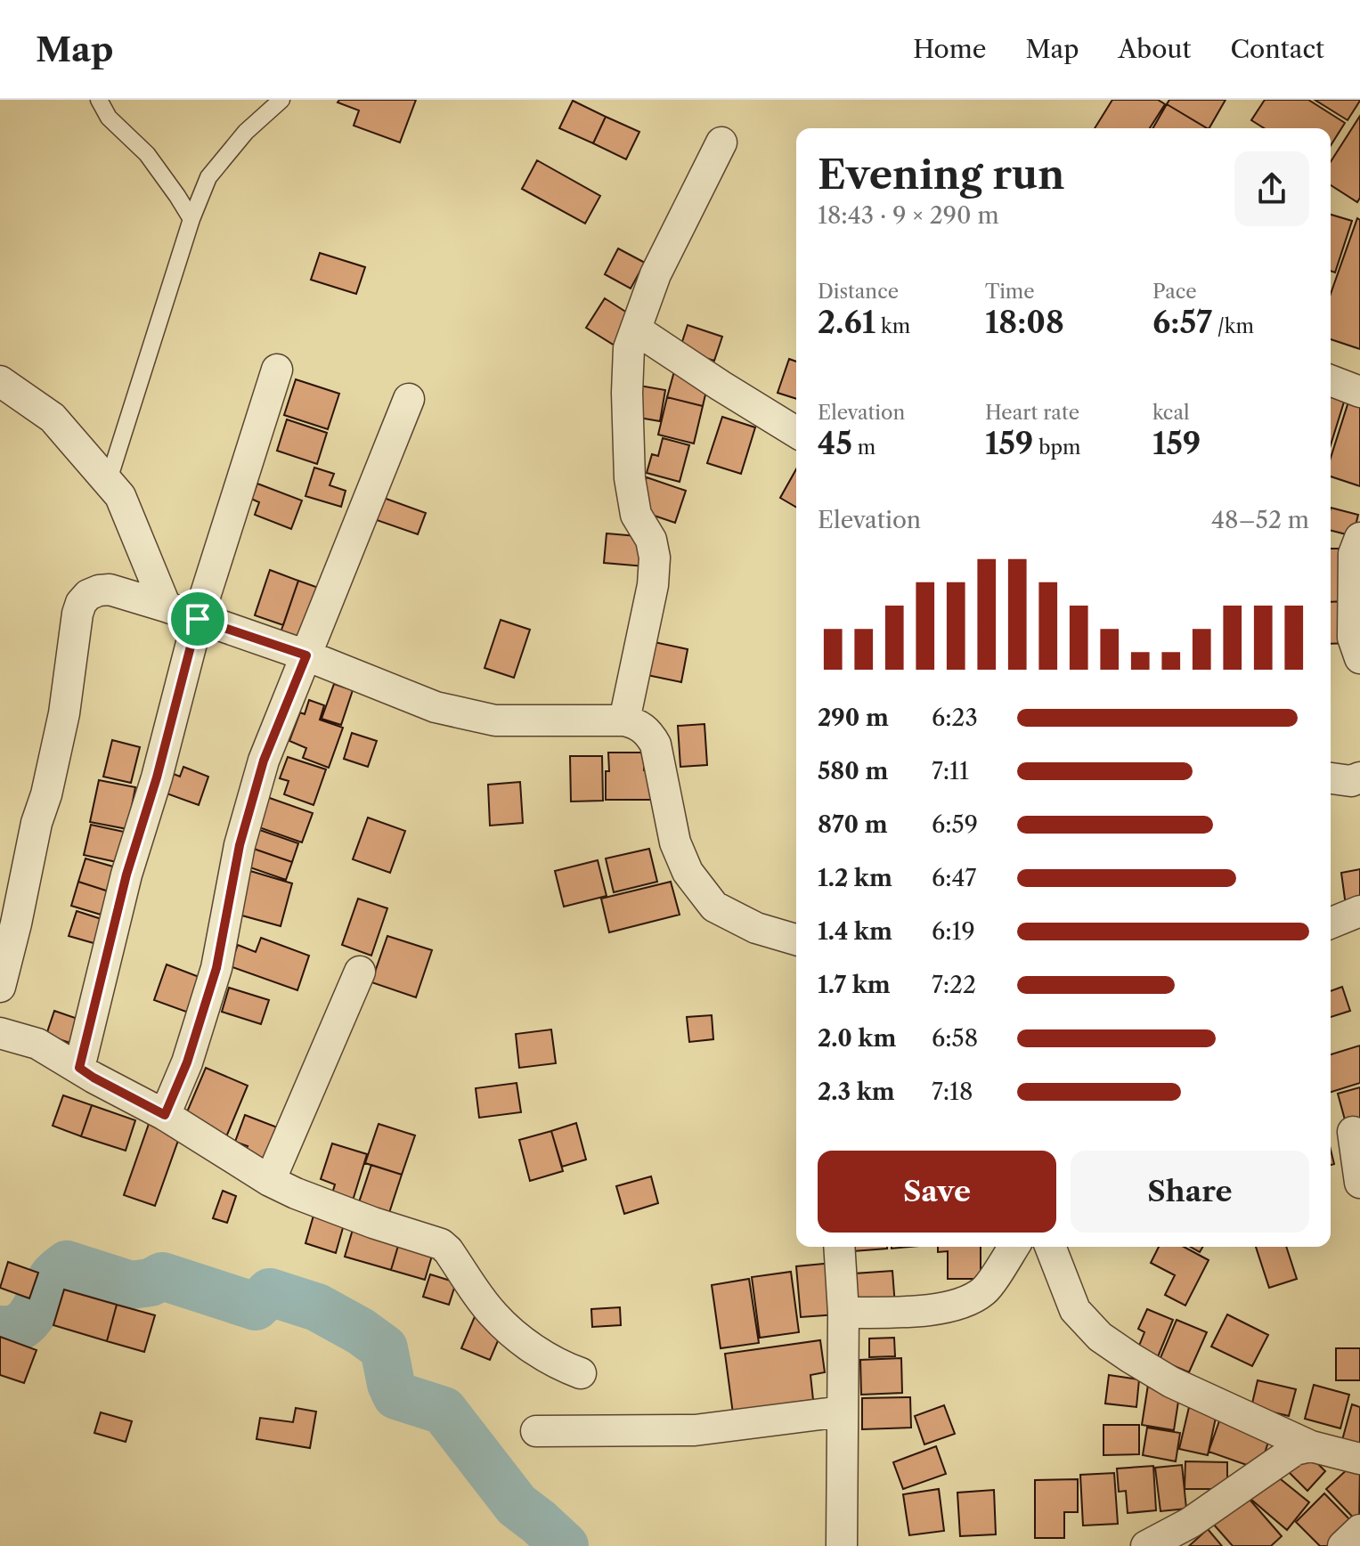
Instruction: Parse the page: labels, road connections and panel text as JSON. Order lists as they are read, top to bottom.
{
  "page": {
    "header": "Map",
    "nav": [
      "Home",
      "Map",
      "About",
      "Contact"
    ],
    "heading": ["Evening run", "18:43 · 9 × 290 m"],
    "stats": [
      ["Distance", "2.61 km"],
      ["Time", "18:08"],
      ["Pace", "6:57 /km"],
      ["Elevation", "45 m"],
      ["Heart rate", "159 bpm"],
      ["kcal", "159"]
    ],
    "chart": ["Elevation", "48–52 m"],
    "list": [
      {
        "name": "290 m",
        "note": "6:23"
      },
      {
        "name": "580 m",
        "note": "7:11"
      },
      {
        "name": "870 m",
        "note": "6:59"
      },
      {
        "name": "1.2 km",
        "note": "6:47"
      },
      {
        "name": "1.4 km",
        "note": "6:19"
      },
      {
        "name": "1.7 km",
        "note": "7:22"
      },
      {
        "name": "2.0 km",
        "note": "6:58"
      },
      {
        "name": "2.3 km",
        "note": "7:18"
      }
    ],
    "buttons": ["Save", "Share"]
  }
}
